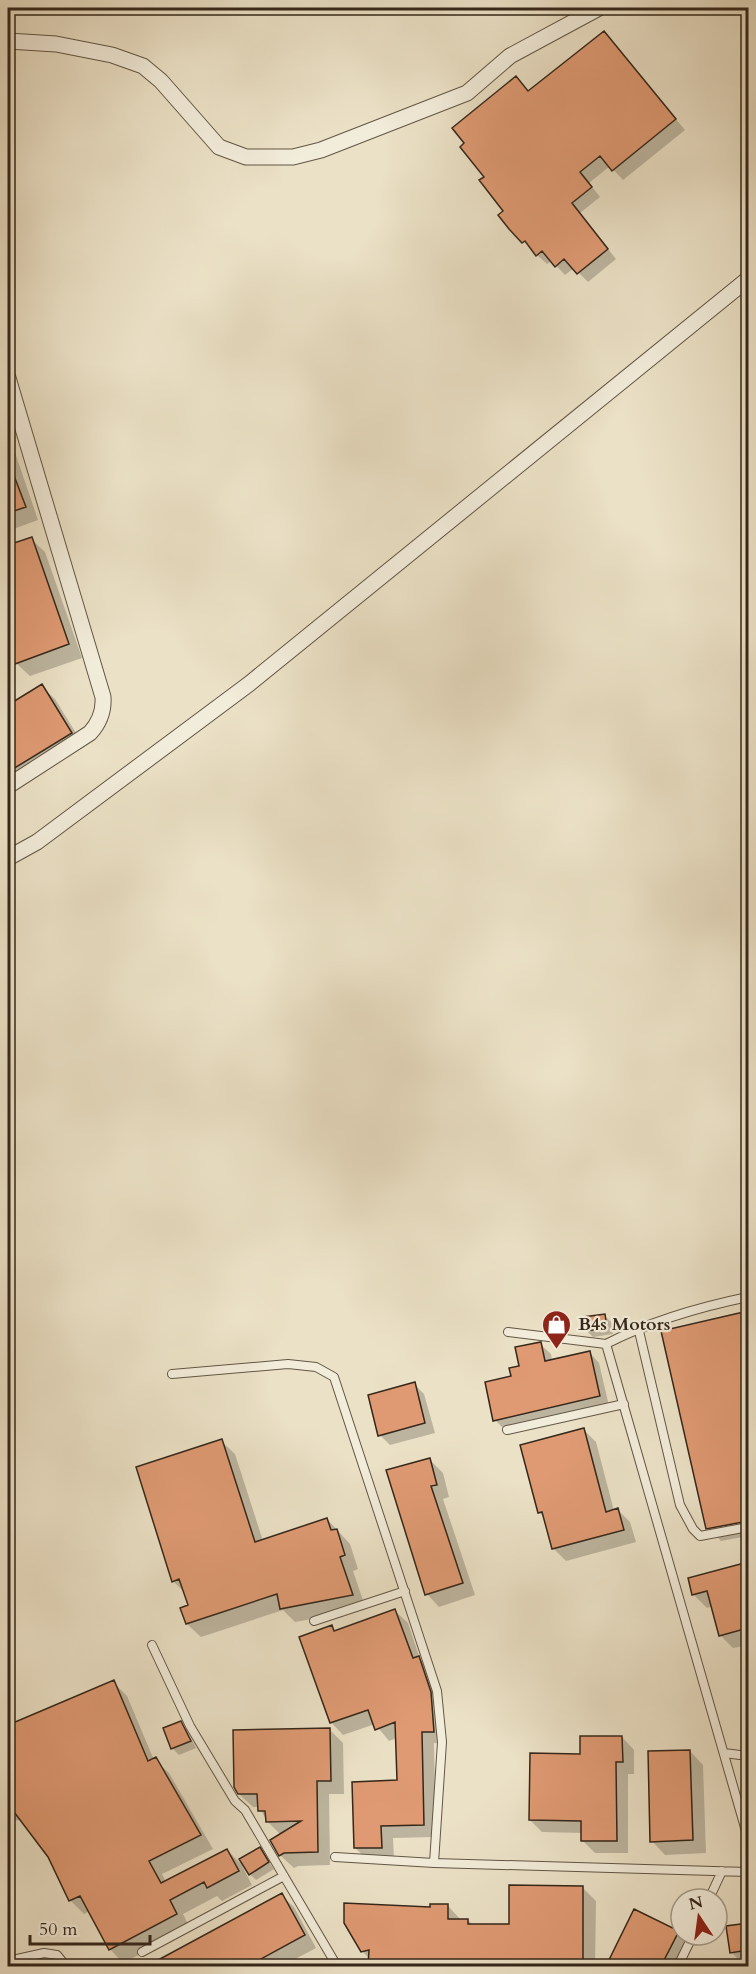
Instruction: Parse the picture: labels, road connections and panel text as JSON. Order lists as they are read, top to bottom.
{
  "places": {
    "shop": ["B4s Motors"]
  },
  "scale_bar": "50 m",
  "north": "top"
}
